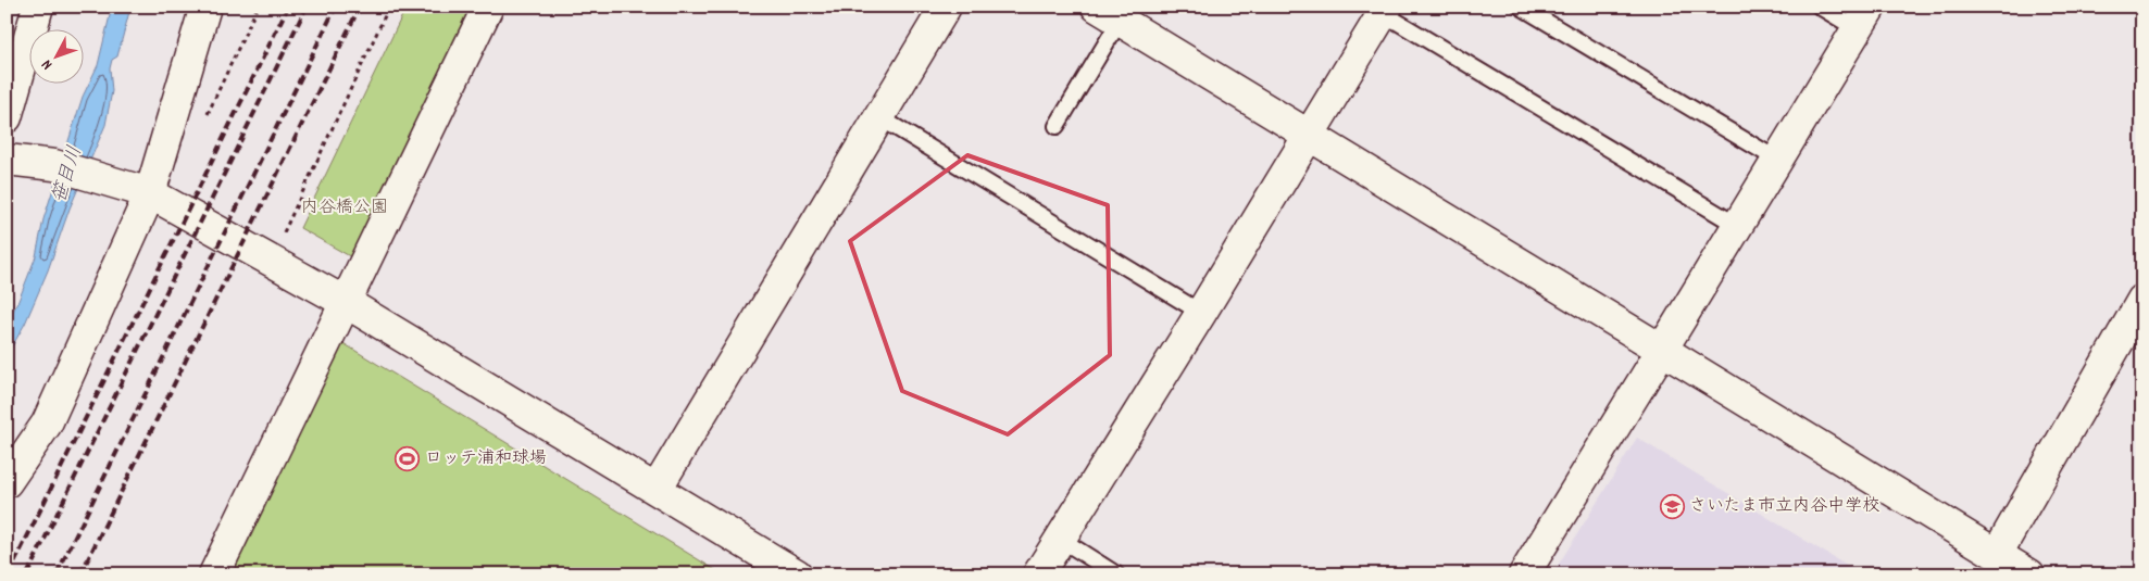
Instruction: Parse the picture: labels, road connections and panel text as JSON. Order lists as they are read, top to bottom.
{
  "water": ["笹目川"],
  "parks": ["内谷橋公園"],
  "places": {
    "sports": ["ロッテ浦和球場"],
    "school or university": ["さいたま市立内谷中学校"]
  },
  "north": "bottom left"
}
